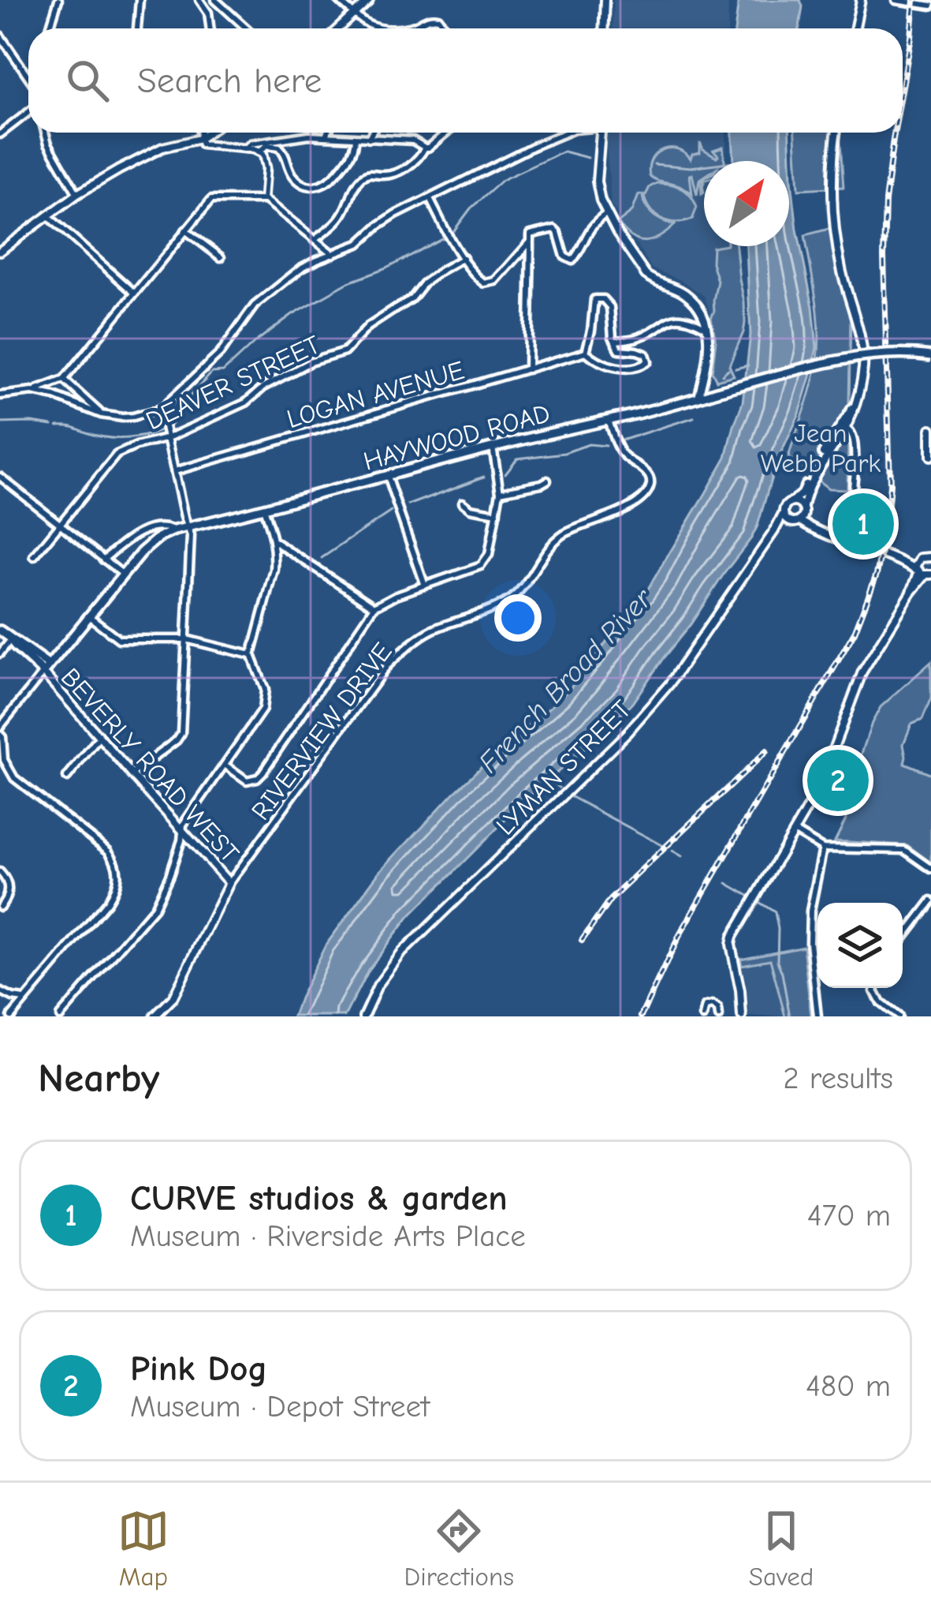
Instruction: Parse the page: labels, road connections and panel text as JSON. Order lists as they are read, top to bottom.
{
  "streets": {
    "main road": ["HAYWOOD ROAD"],
    "street": [
      "DEAVER STREET",
      "LOGAN AVENUE",
      "RIVERVIEW DRIVE",
      "BEVERLY ROAD WEST",
      "LYMAN STREET"
    ]
  },
  "crossings": [
    ["HAYWOOD ROAD", "RIVERVIEW DRIVE"],
    ["HAYWOOD ROAD", "BEVERLY ROAD WEST"],
    ["RIVERVIEW DRIVE", "BEVERLY ROAD WEST"]
  ],
  "water": ["French Broad River"],
  "parks": ["Jean Webb Park"],
  "north": "top right",
  "page": {
    "search": "Search here",
    "pins": ["1", "2"],
    "heading": ["Nearby", "2 results"],
    "list": [
      {
        "mark": "1",
        "name": "CURVE studios & garden",
        "note": "Museum · Riverside Arts Place",
        "value": "470 m"
      },
      {
        "mark": "2",
        "name": "Pink Dog",
        "note": "Museum · Depot Street",
        "value": "480 m"
      }
    ],
    "nav": ["Map", "Directions", "Saved"]
  }
}
